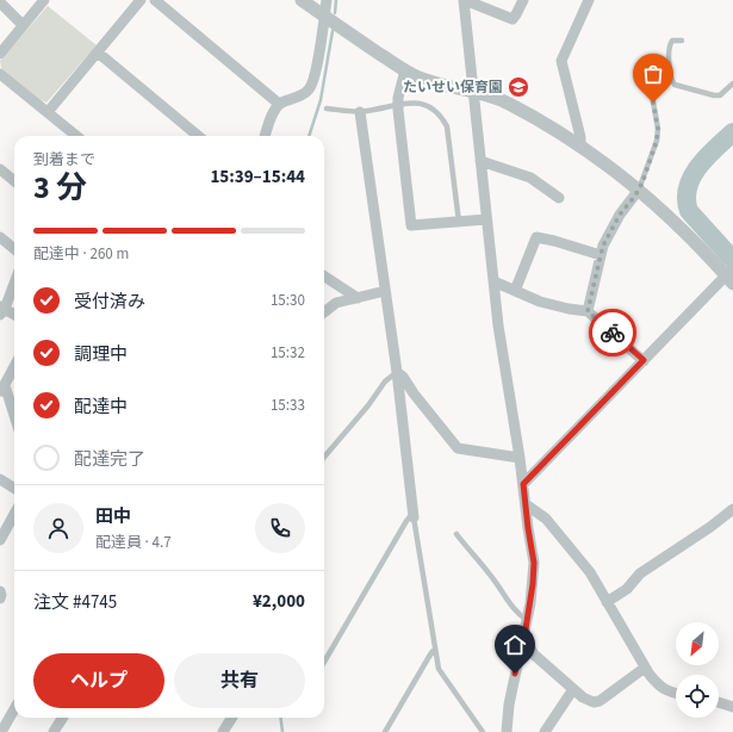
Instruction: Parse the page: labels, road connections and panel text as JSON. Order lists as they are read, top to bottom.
{
  "places": {
    "school or university": ["たいせい保育園"]
  },
  "north": "bottom left",
  "page": {
    "heading": ["3 分", "到着まで", "15:39–15:44"],
    "panel": [
      "田中",
      "配達員 · 4.7",
      "注文 #4745",
      "¥2,000"
    ],
    "bar": "配達中 · 260 m",
    "list": [
      ["受付済み", "15:30"],
      ["調理中", "15:32"],
      ["配達中", "15:33"],
      "配達完了"
    ],
    "buttons": ["ヘルプ", "共有"]
  }
}
